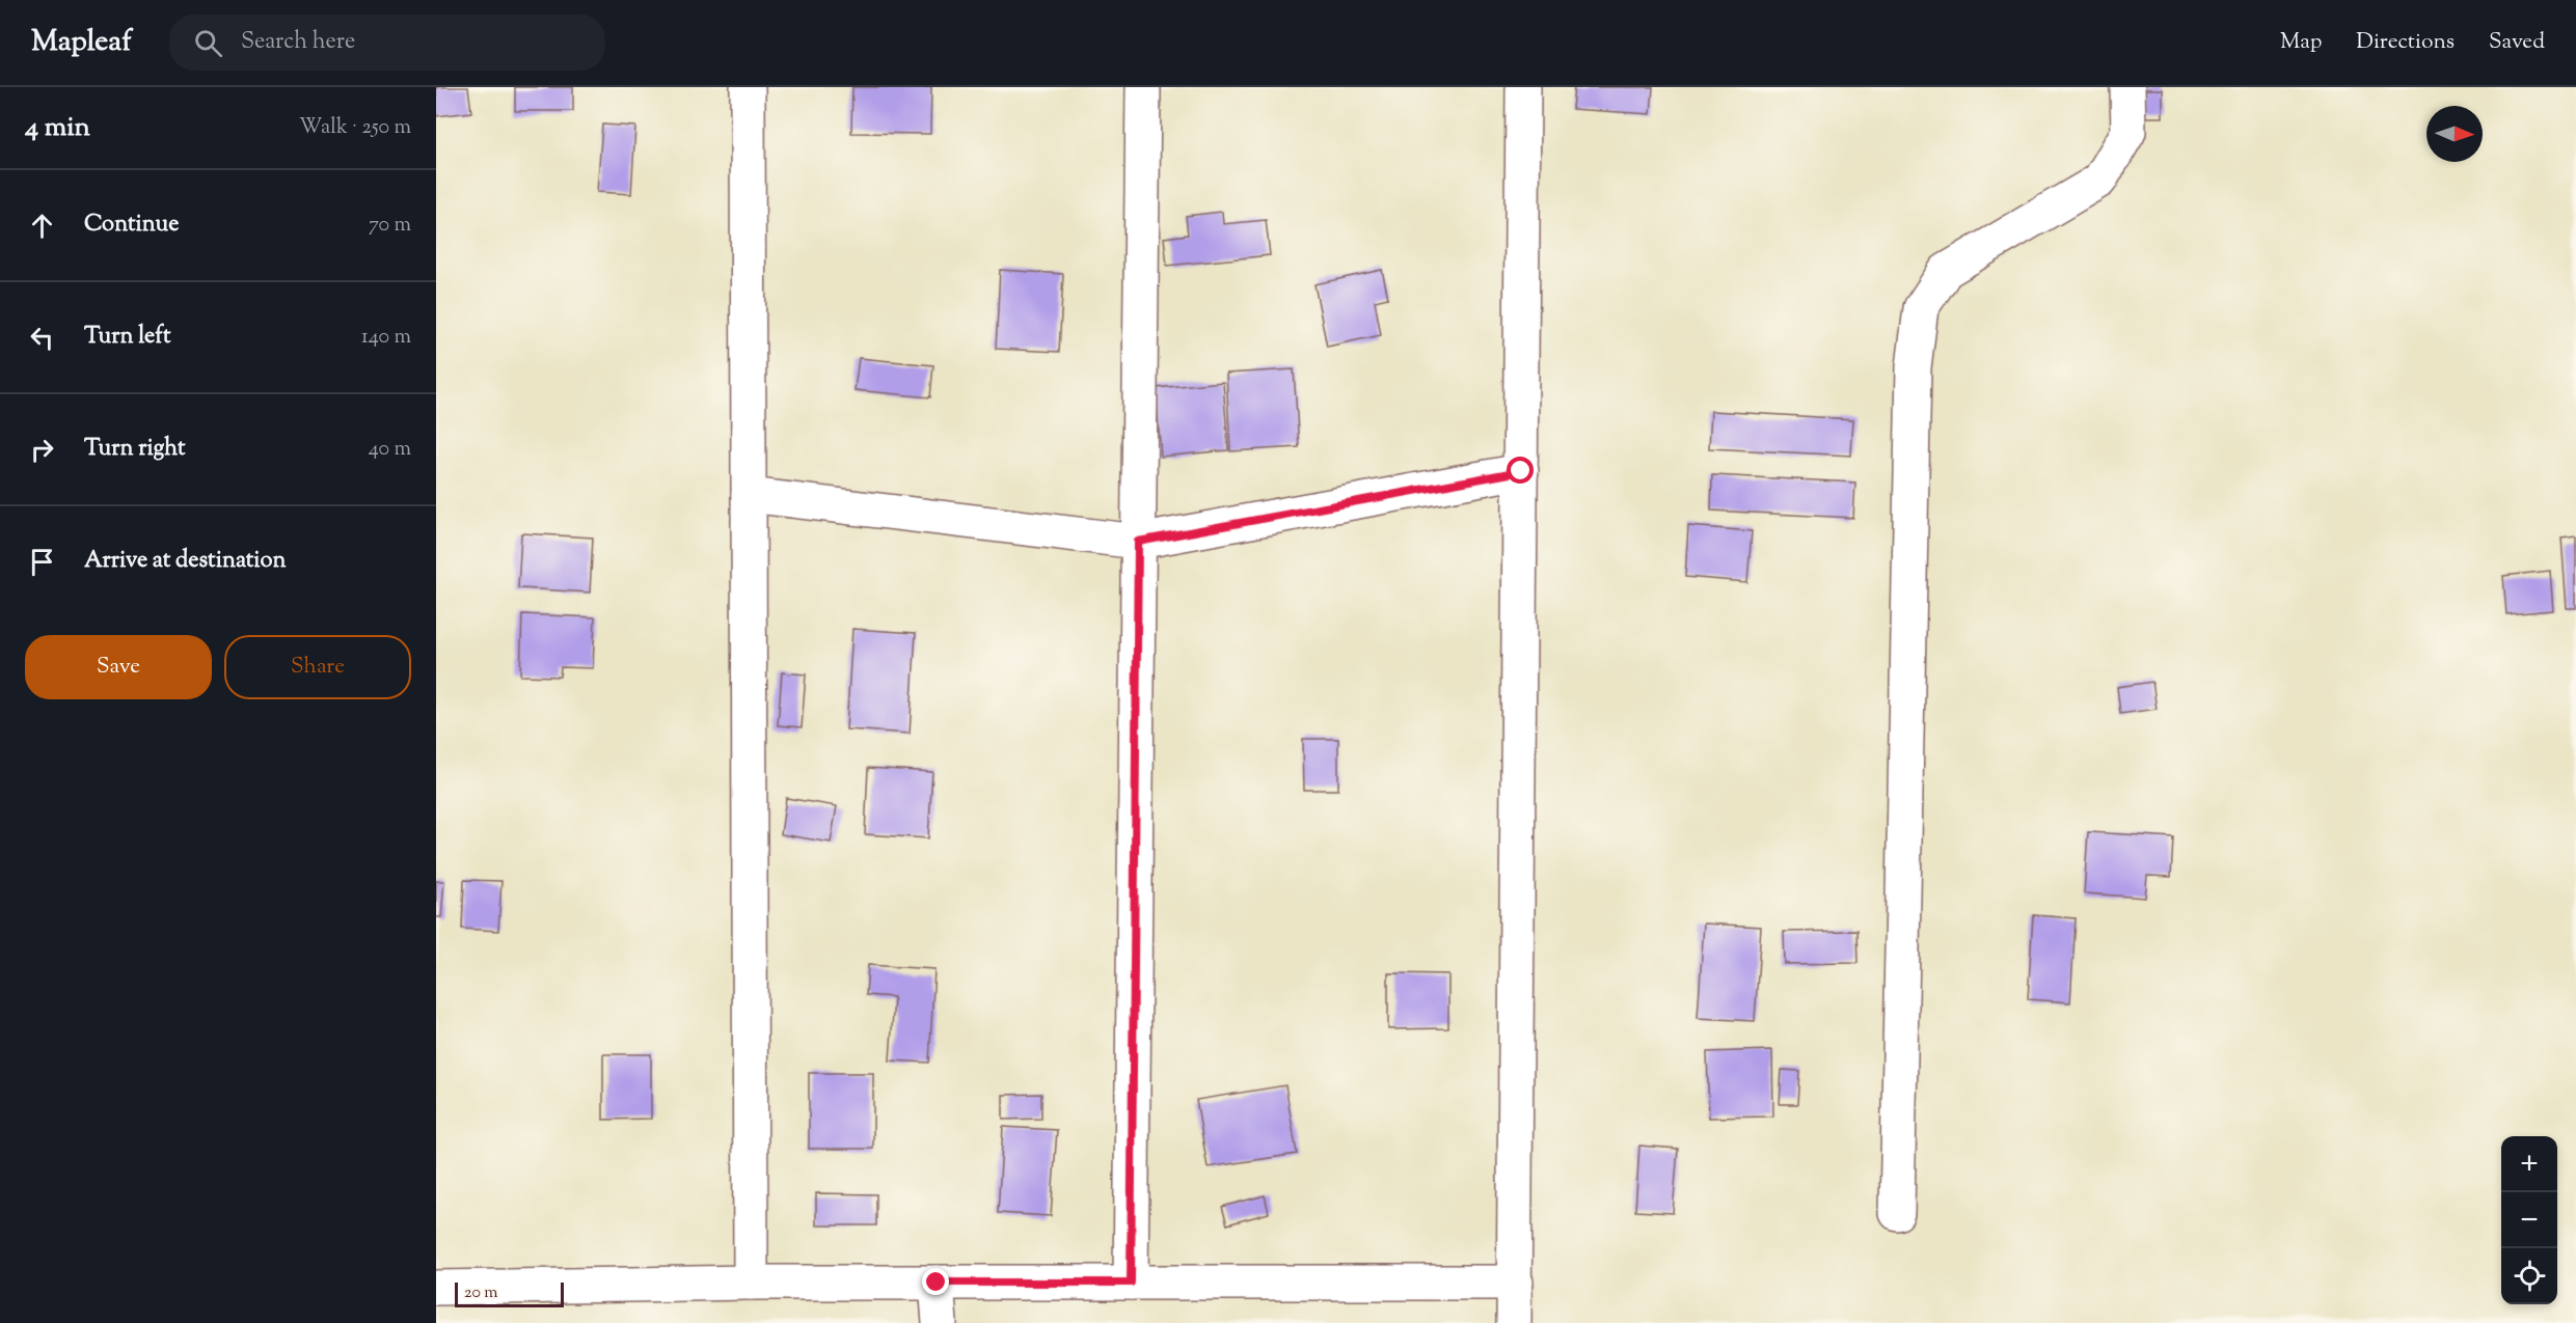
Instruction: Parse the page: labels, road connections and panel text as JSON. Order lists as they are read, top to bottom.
{
  "scale_bar": "20 m",
  "north": "right",
  "page": {
    "header": "Mapleaf",
    "search": "Search here",
    "nav": ["Map", "Directions", "Saved"],
    "heading": ["4 min", "Walk · 250 m"],
    "list": [
      ["Continue", "70 m"],
      ["Turn left", "140 m"],
      ["Turn right", "40 m"],
      "Arrive at destination"
    ],
    "buttons": ["Save", "Share"],
    "map_buttons": ["+", "−"],
    "scale": "20 m"
  }
}
